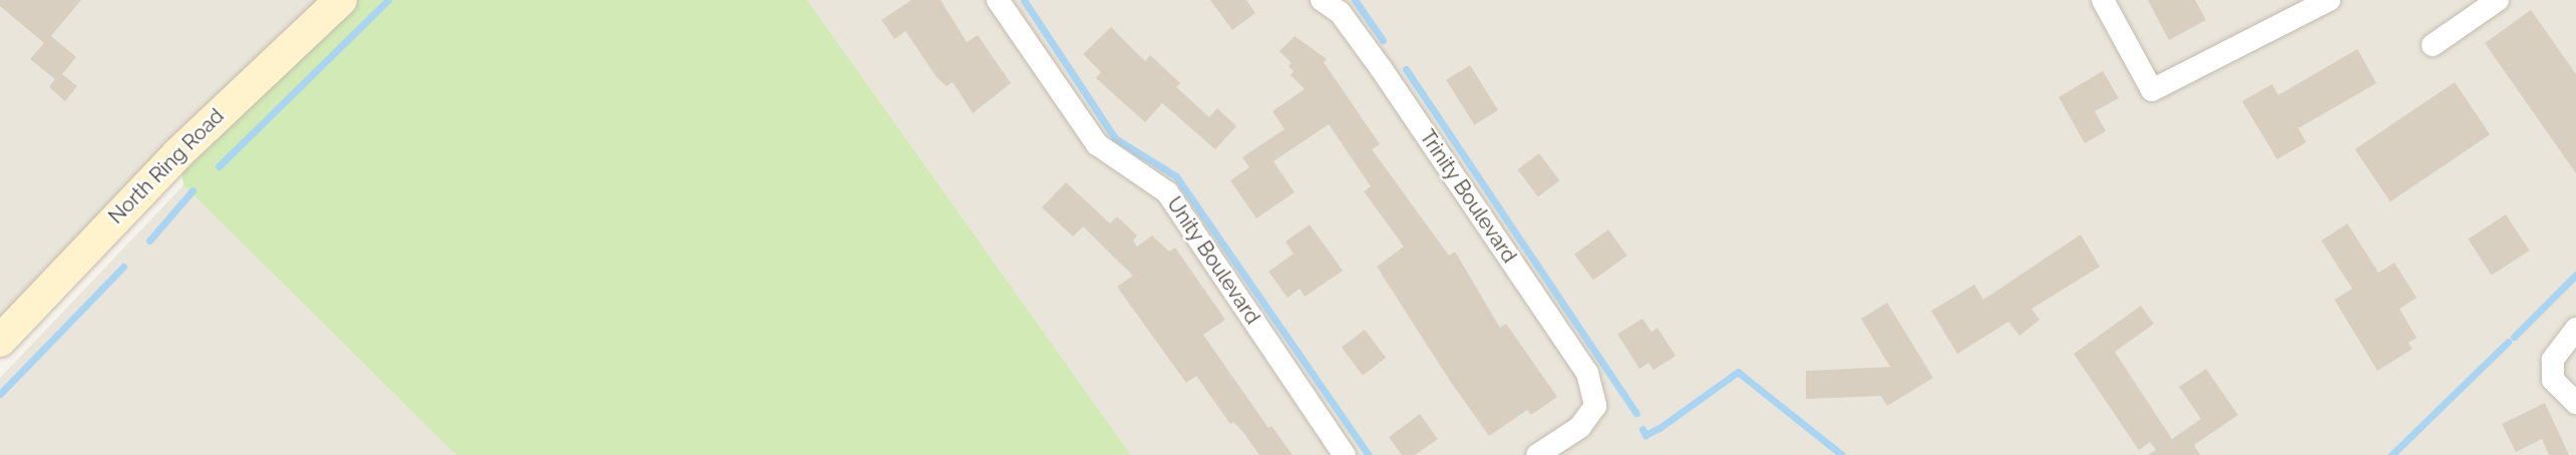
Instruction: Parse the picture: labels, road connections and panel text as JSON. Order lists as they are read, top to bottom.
{
  "streets": {
    "main road": ["North Ring Road"],
    "street": ["Trinity Boulevard", "Unity Boulevard"]
  }
}
